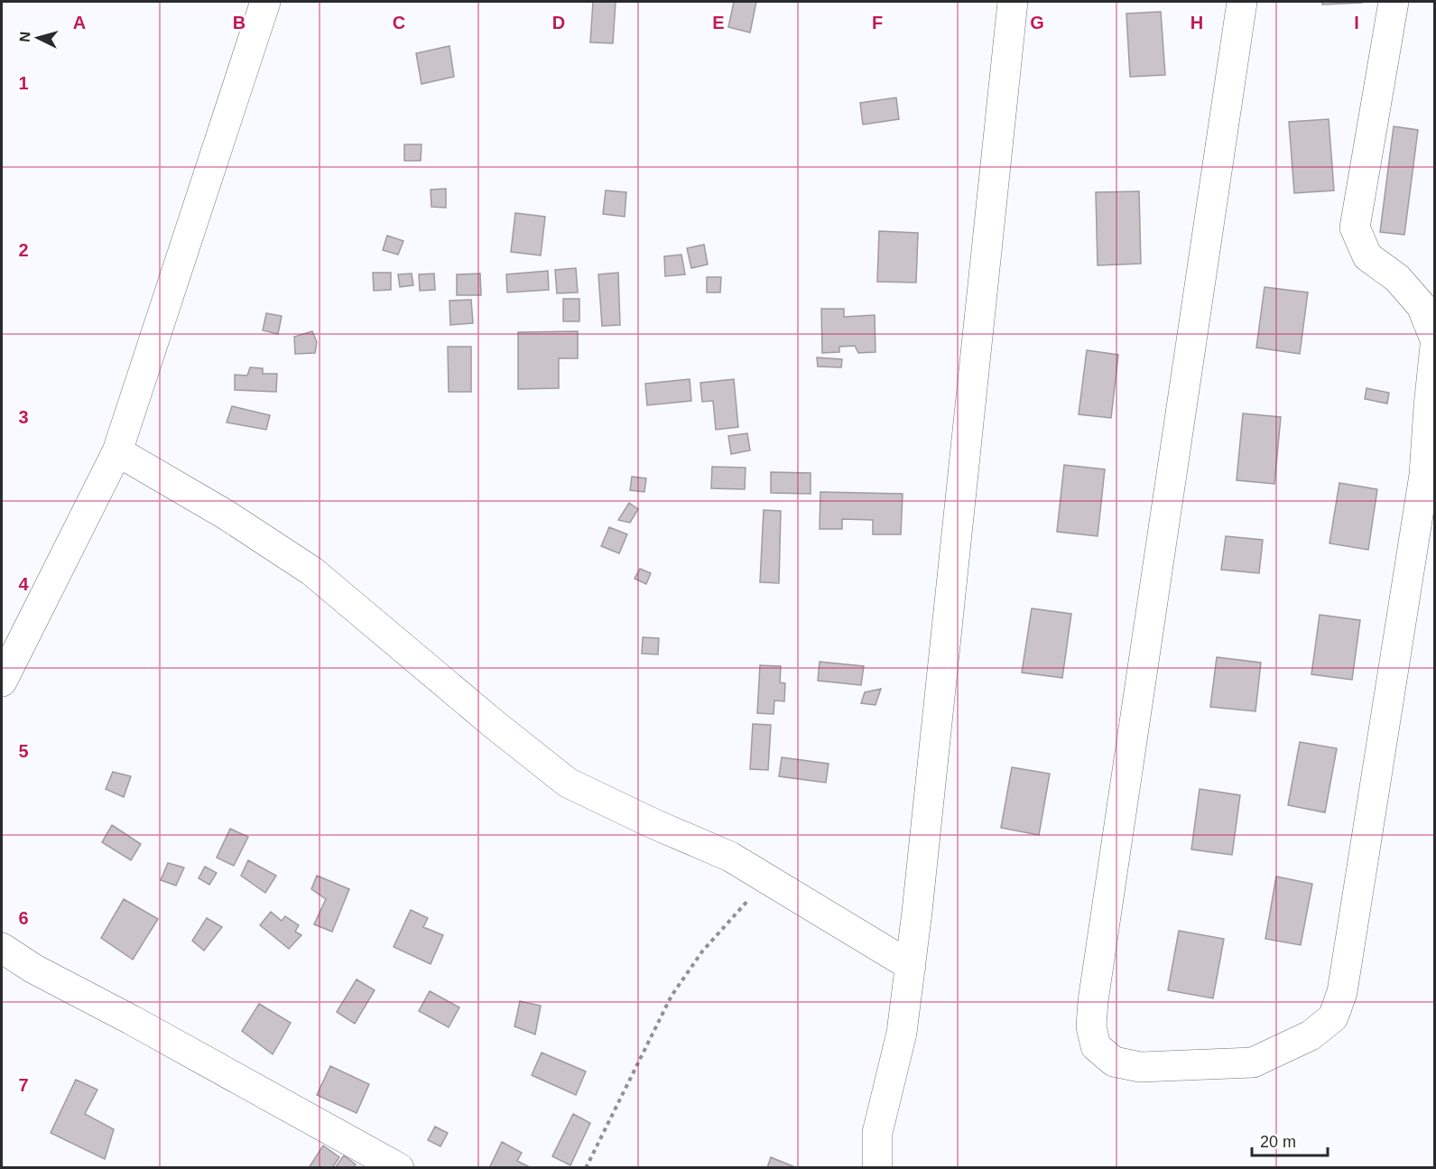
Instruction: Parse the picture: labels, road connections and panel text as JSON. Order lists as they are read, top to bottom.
{
  "scale_bar": "20 m",
  "north": "left",
  "grid": {
    "columns": [
      "A",
      "B",
      "C",
      "D",
      "E",
      "F",
      "G",
      "H",
      "I"
    ],
    "rows": [
      "1",
      "2",
      "3",
      "4",
      "5",
      "6",
      "7"
    ]
  }
}
